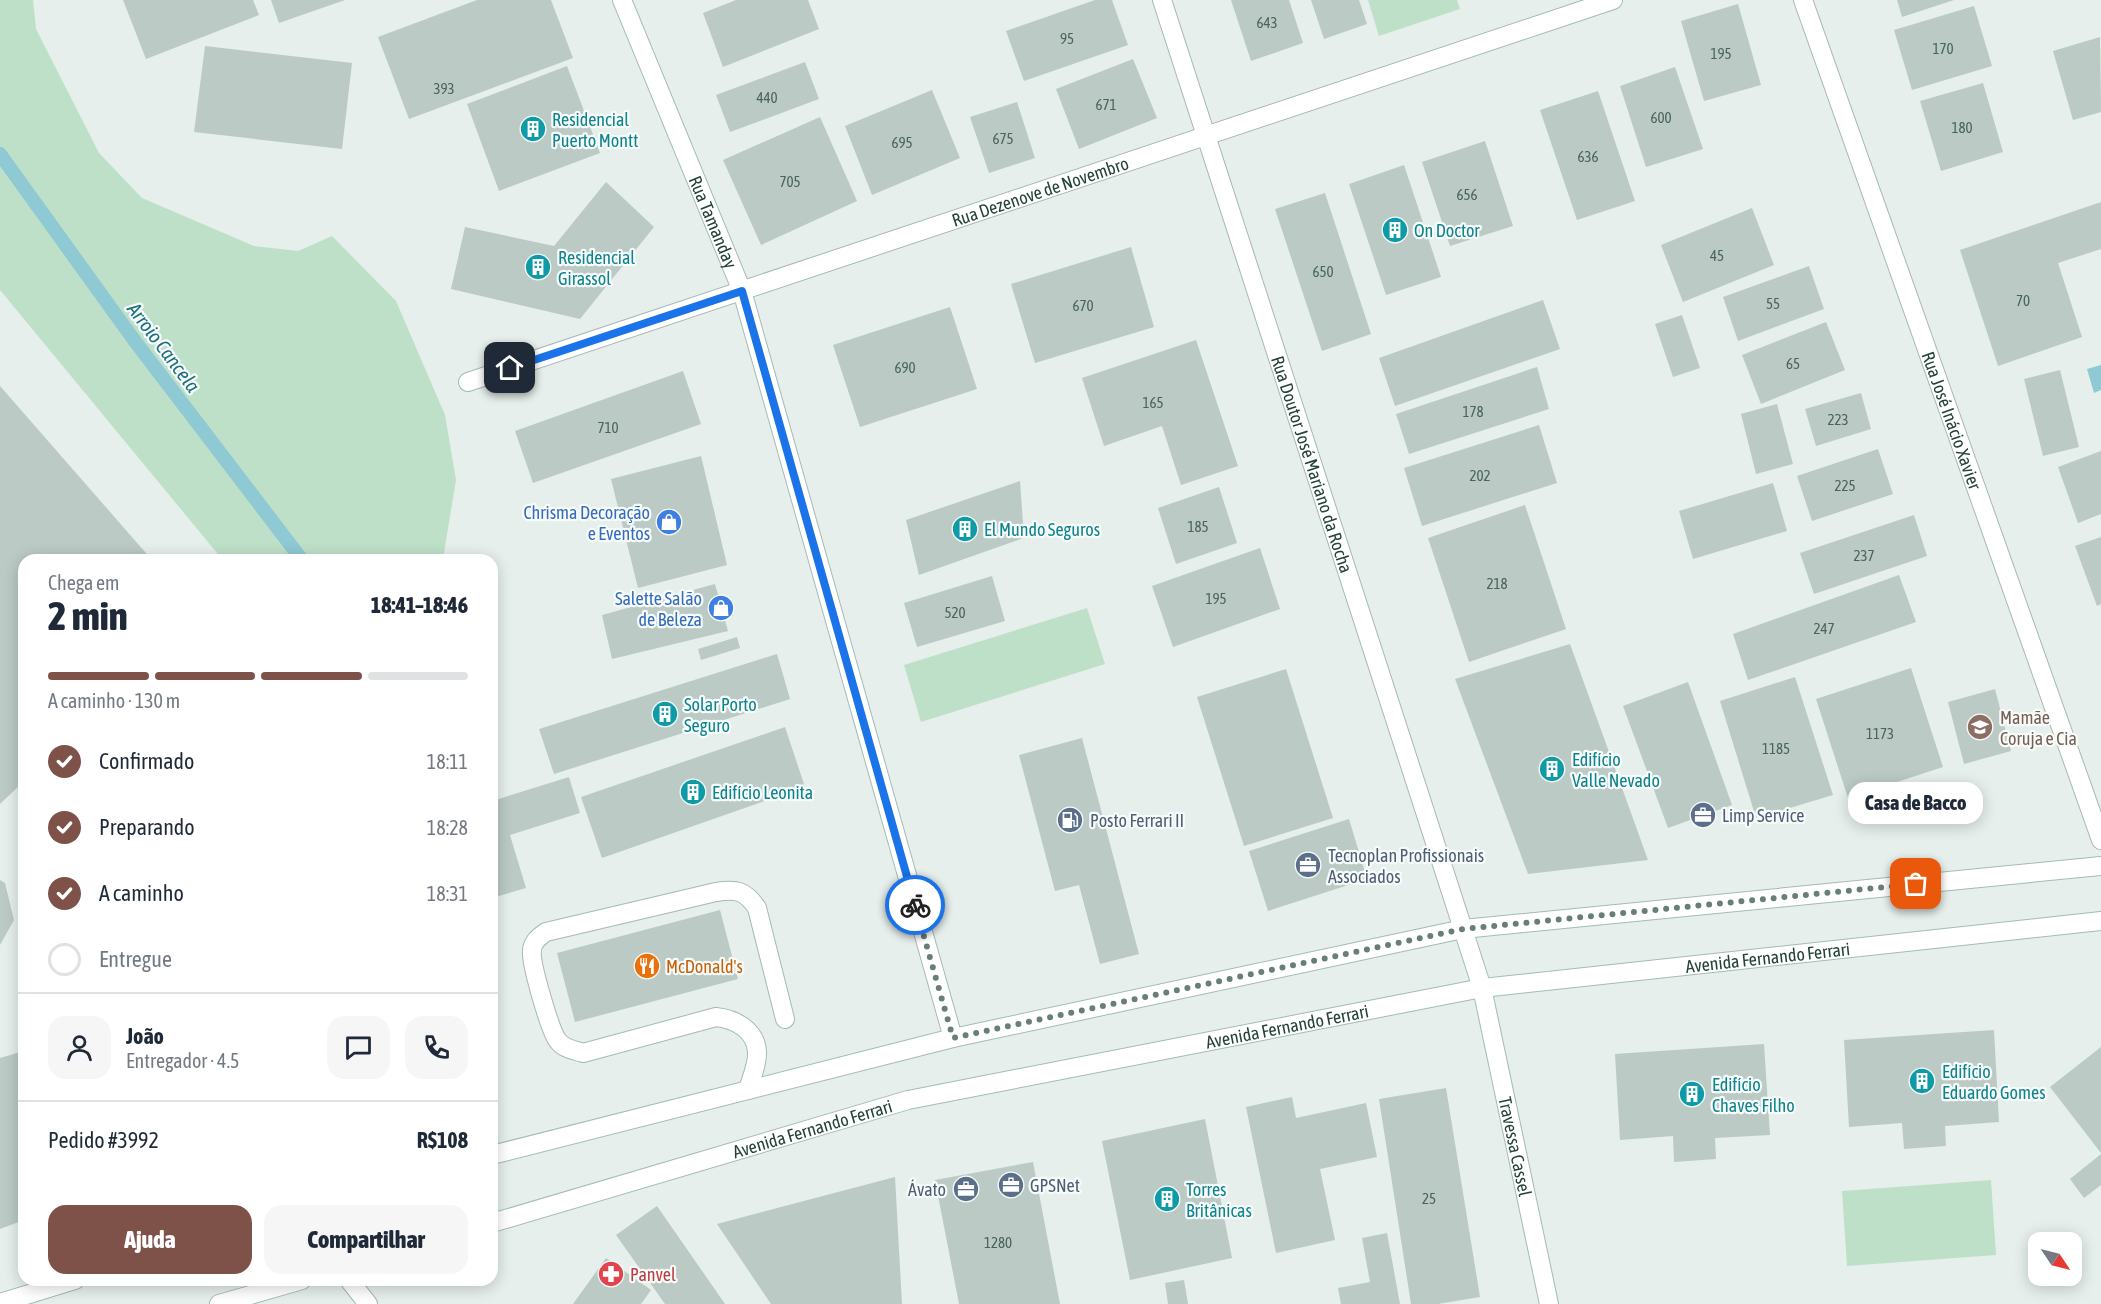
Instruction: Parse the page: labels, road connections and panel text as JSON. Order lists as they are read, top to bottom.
{
  "streets": {
    "street": [
      "Rua Dezenove de Novembro",
      "Rua Tamanday",
      "Rua José Inácio Xavier",
      "Rua Doutor José Mariano da Rocha",
      "Avenida Fernando Ferrari",
      "Travessa Cassel"
    ]
  },
  "crossings": [
    ["Rua Dezenove de Novembro", "Rua Tamanday"],
    ["Rua Dezenove de Novembro", "Rua Doutor José Mariano da Rocha"],
    ["Rua Doutor José Mariano da Rocha", "Avenida Fernando Ferrari"],
    ["Rua Doutor José Mariano da Rocha", "Travessa Cassel"],
    ["Avenida Fernando Ferrari", "Travessa Cassel"]
  ],
  "water": ["Arroio Cancela"],
  "places": {
    "building": [
      "Residencial Puerto Montt",
      "On Doctor",
      "Residencial Girassol",
      "El Mundo Seguros",
      "Solar Porto Seguro",
      "Edifício Valle Nevado",
      "Edifício Leonita",
      "Edifício Eduardo Gomes",
      "Edifício Chaves Filho",
      "Torres Britânicas"
    ],
    "shop": ["Chrisma Decoração e Eventos", "Salette Salão de Beleza"],
    "school or university": ["Mamãe Coruja e Cia"],
    "office": [
      "Limp Service",
      "Tecnoplan Profissionais Associados",
      "GPSNet",
      "Ávato"
    ],
    "fuel station": ["Posto Ferrari II"],
    "other": ["Casa de Bacco"],
    "restaurant": ["McDonald's"],
    "pharmacy": ["Panvel"]
  },
  "house_numbers": [
    "643",
    "95",
    "170",
    "195",
    "393",
    "440",
    "671",
    "600",
    "180",
    "675",
    "695",
    "636",
    "705",
    "656",
    "45",
    "650",
    "70",
    "55",
    "670",
    "65",
    "690",
    "165",
    "178",
    "223",
    "710",
    "202",
    "225",
    "185",
    "237",
    "218",
    "195",
    "520",
    "247",
    "1173",
    "1185",
    "25",
    "1280"
  ],
  "north": "bottom right",
  "page": {
    "heading": ["2 min", "Chega em", "18:41–18:46"],
    "panel": [
      "João",
      "Entregador · 4.5",
      "Pedido #3992",
      "R$108"
    ],
    "bar": "A caminho · 130 m",
    "list": [
      ["Confirmado", "18:11"],
      ["Preparando", "18:28"],
      ["A caminho", "18:31"],
      "Entregue"
    ],
    "bubble": "Casa de Bacco",
    "buttons": ["Ajuda", "Compartilhar"]
  }
}
